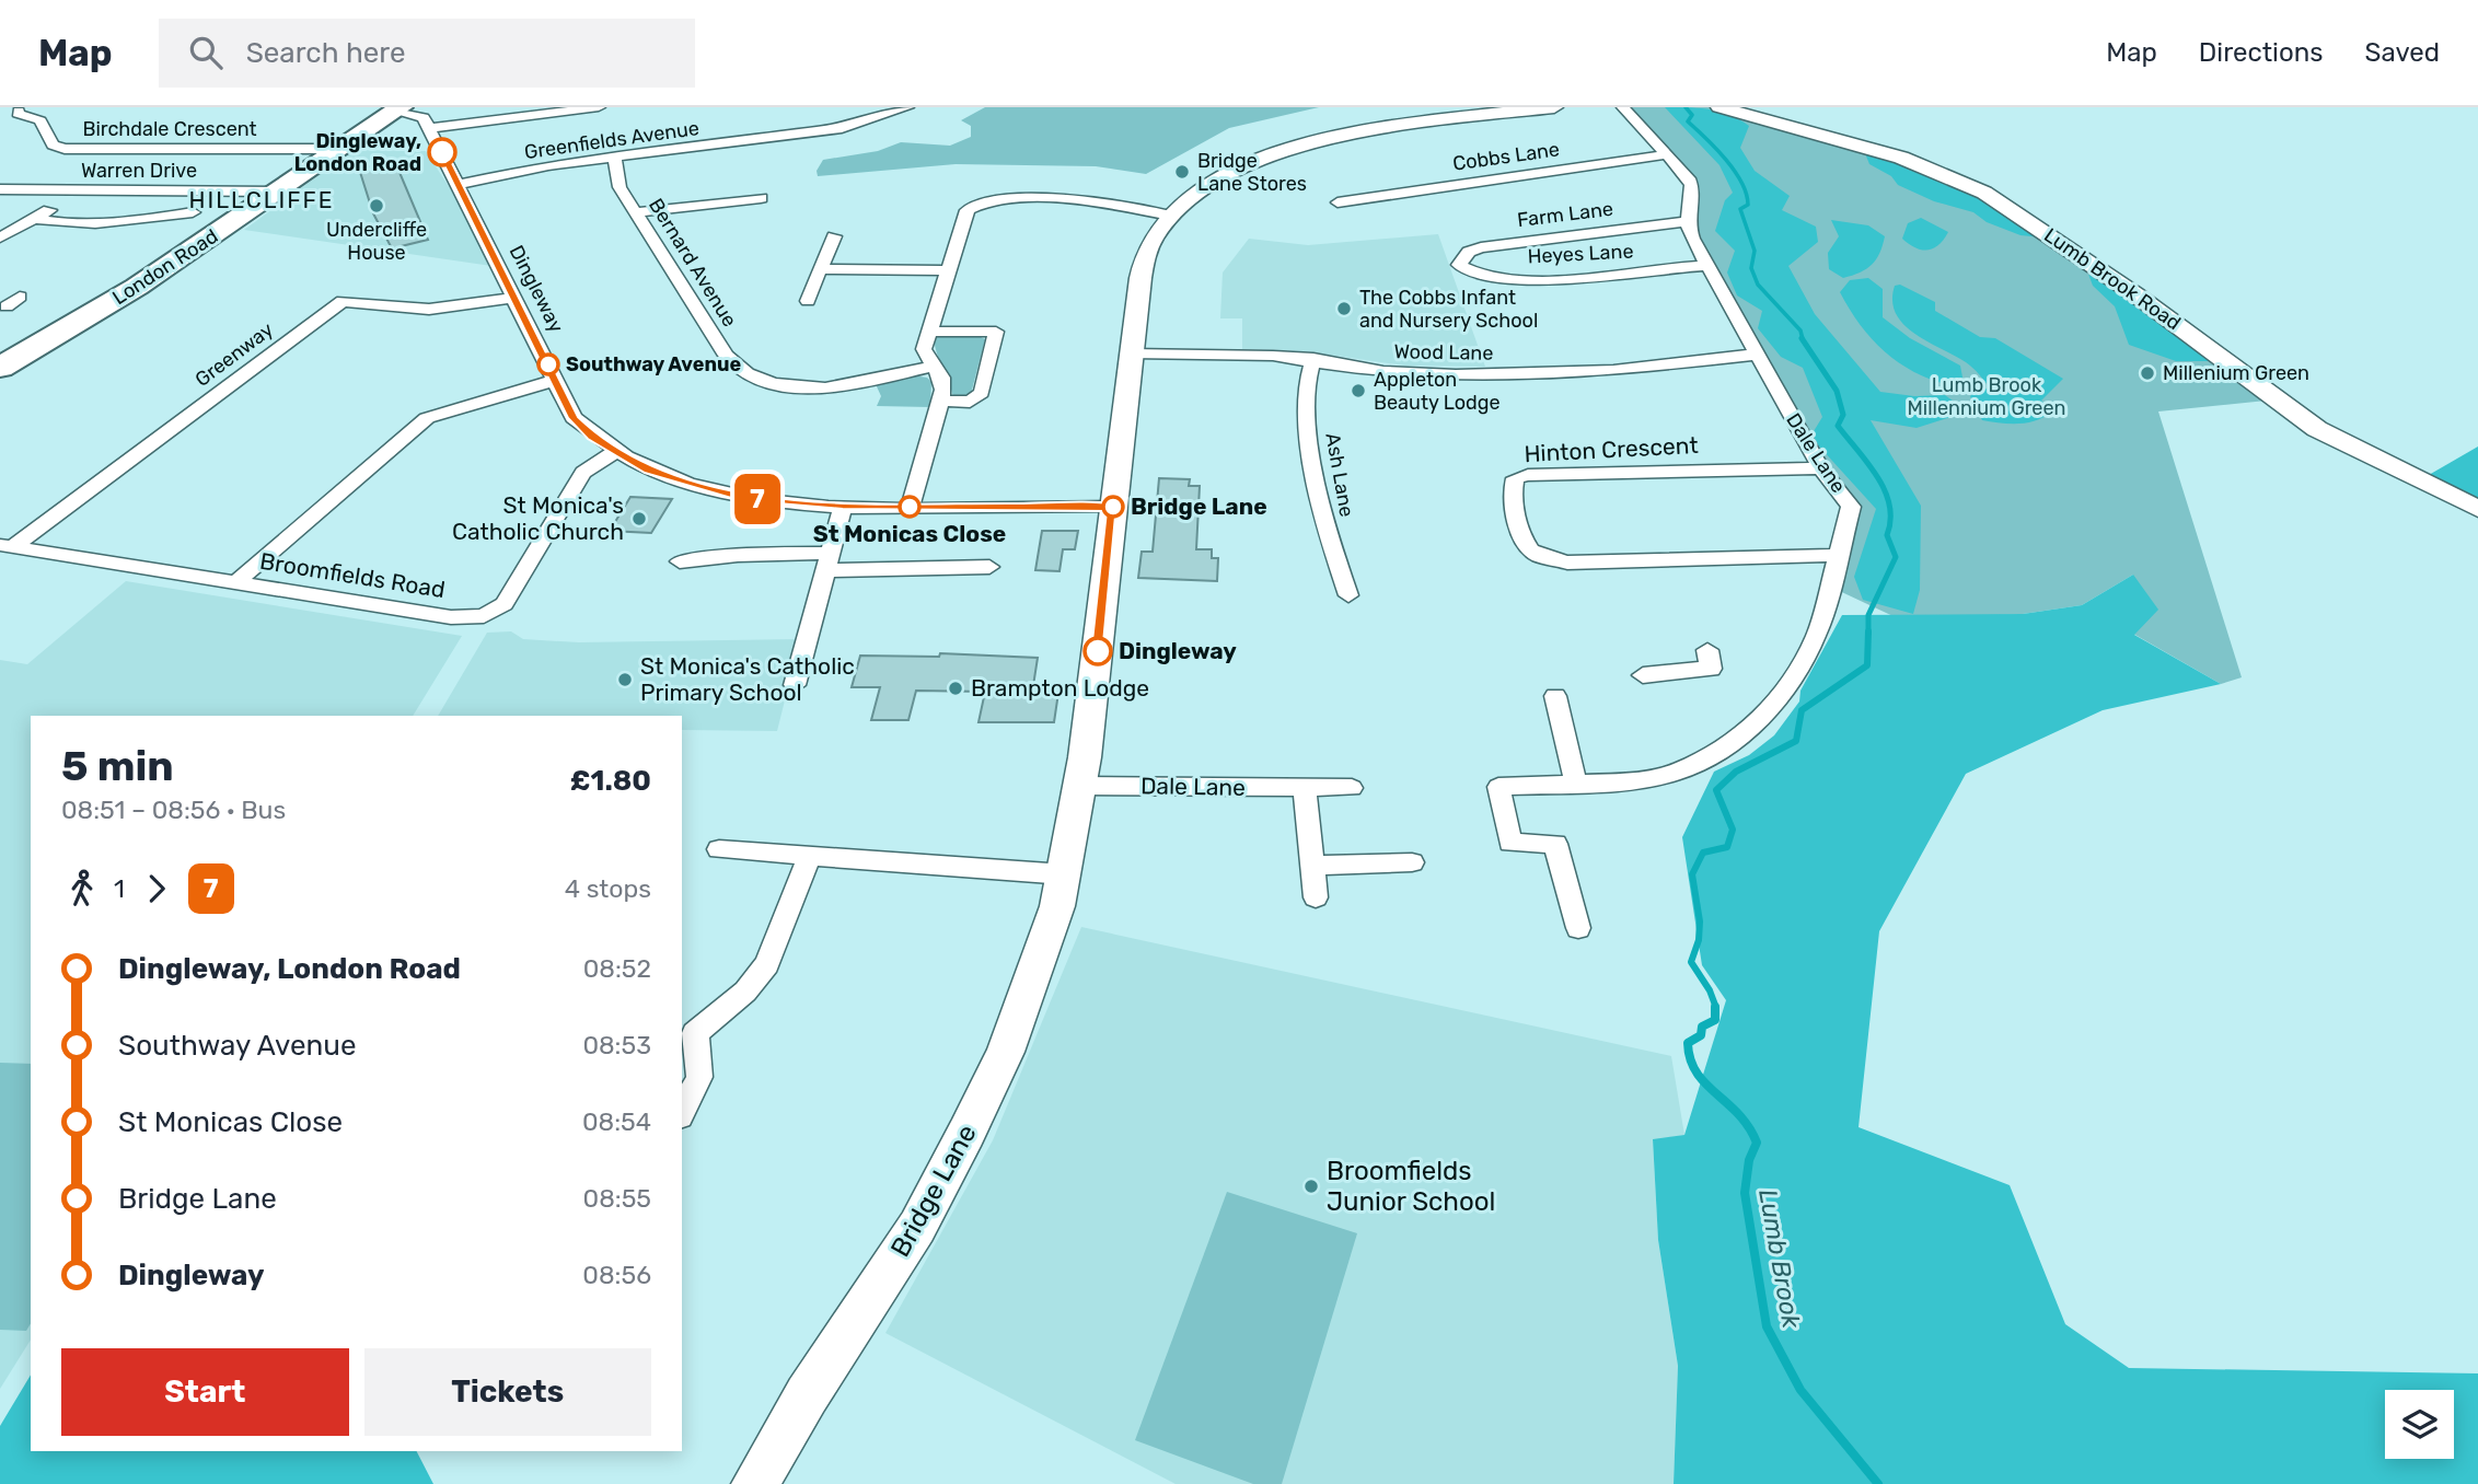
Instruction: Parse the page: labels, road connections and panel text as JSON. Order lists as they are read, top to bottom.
{
  "streets": {
    "highway": ["London Road"],
    "street": [
      "Birchdale Crescent",
      "Greenfields Avenue",
      "Cobbs Lane",
      "Warren Drive",
      "Farm Lane",
      "Heyes Lane",
      "Bernard Avenue",
      "Lumb Brook Road",
      "Dingleway",
      "Wood Lane",
      "Greenway",
      "Hinton Crescent",
      "Dale Lane",
      "Ash Lane",
      "Broomfields Road",
      "Bridge Lane"
    ]
  },
  "crossings": [
    ["Birchdale Crescent", "London Road"],
    ["Greenfields Avenue", "Bernard Avenue"],
    ["Greenfields Avenue", "Dingleway"],
    ["Warren Drive", "London Road"],
    ["Farm Lane", "Heyes Lane"],
    ["Farm Lane", "Dale Lane"],
    ["Heyes Lane", "Dale Lane"],
    ["Dingleway", "Greenway"],
    ["Dingleway", "Broomfields Road"],
    ["Dingleway", "Bridge Lane"],
    ["Wood Lane", "Dale Lane"],
    ["Wood Lane", "Ash Lane"],
    ["Wood Lane", "Bridge Lane"],
    ["Greenway", "Broomfields Road"],
    ["Hinton Crescent", "Dale Lane"],
    ["Dale Lane", "Bridge Lane"]
  ],
  "districts": ["HILLCLIFFE"],
  "water": ["Lumb Brook"],
  "parks": ["Lumb Brook Millennium Green"],
  "places": [
    "Dingleway, London Road",
    "Bridge Lane Stores",
    "Undercliffe House",
    "The Cobbs Infant and Nursery School",
    "Southway Avenue",
    "Millenium Green",
    "Appleton Beauty Lodge",
    "St Monicas Close",
    "Bridge Lane",
    "St Monica's Catholic Church",
    "Dingleway",
    "St Monica's Catholic Primary School",
    "Brampton Lodge",
    "Broomfields Junior School"
  ],
  "lines": ["bus line 7"],
  "page": {
    "header": "Map",
    "search": "Search here",
    "nav": ["Map", "Directions", "Saved"],
    "on_map": "7",
    "heading": ["5 min", "08:51 – 08:56 · Bus", "£1.80"],
    "legs": ["1", "7", "4 stops"],
    "list": [
      {
        "name": "Dingleway, London Road",
        "value": "08:52"
      },
      {
        "name": "Southway Avenue",
        "value": "08:53"
      },
      {
        "name": "St Monicas Close",
        "value": "08:54"
      },
      {
        "name": "Bridge Lane",
        "value": "08:55"
      },
      {
        "name": "Dingleway",
        "value": "08:56"
      }
    ],
    "buttons": ["Start", "Tickets"]
  }
}
